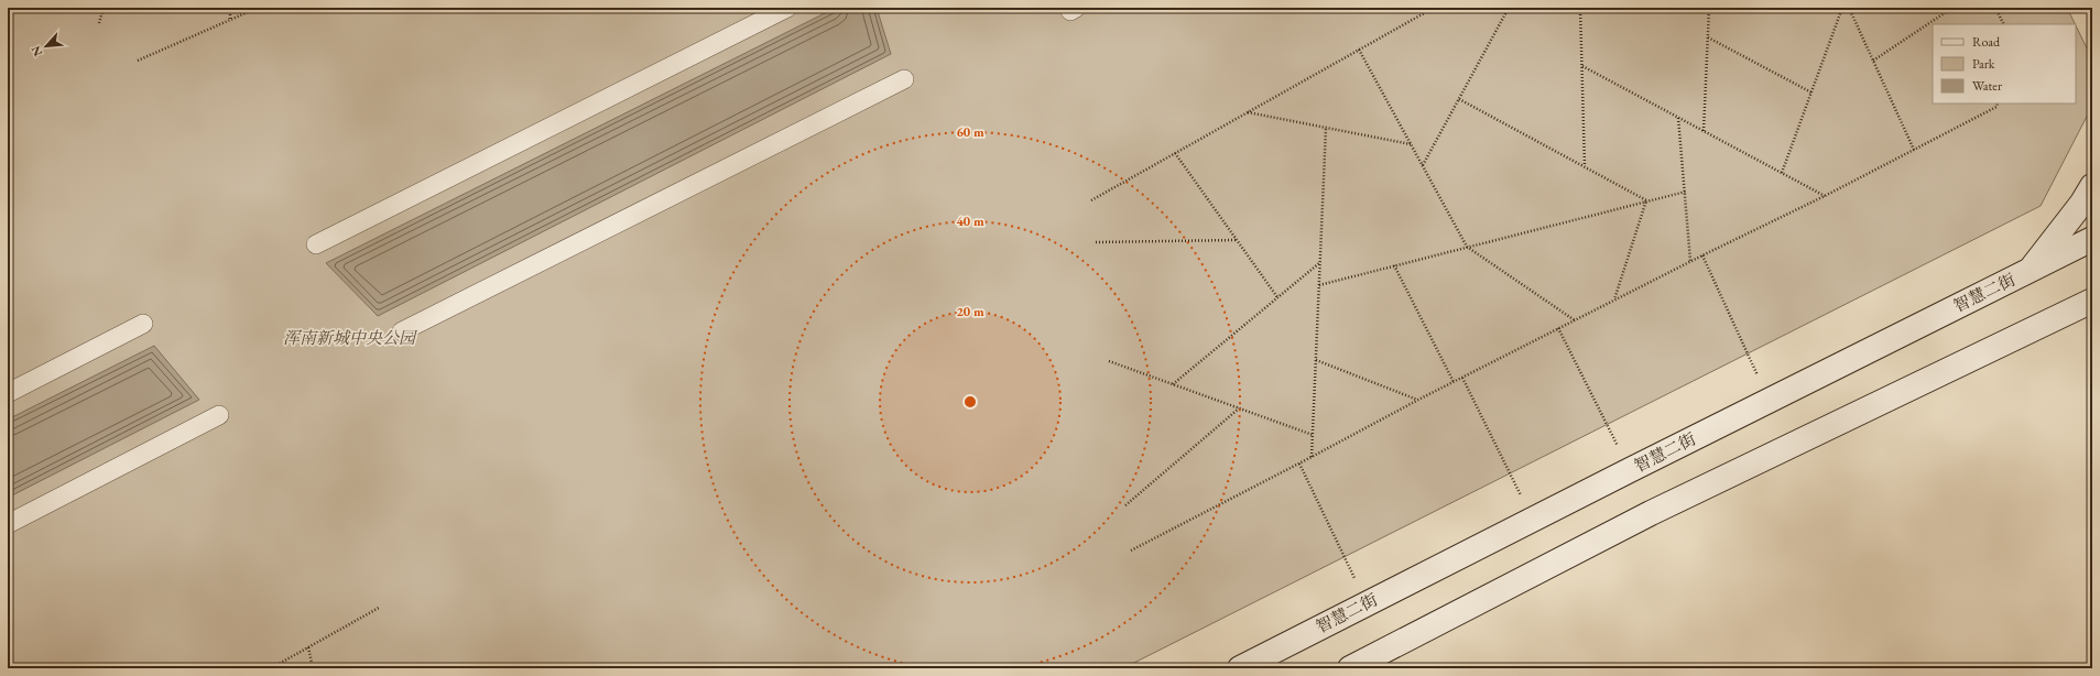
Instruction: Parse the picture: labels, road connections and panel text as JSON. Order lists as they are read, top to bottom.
{
  "streets": {
    "main road": ["智慧二街"]
  },
  "parks": ["浑南新城中央公园"],
  "legend": ["Road", "Park", "Water"],
  "north": "bottom left",
  "rings": ["60 m", "40 m", "20 m"]
}
